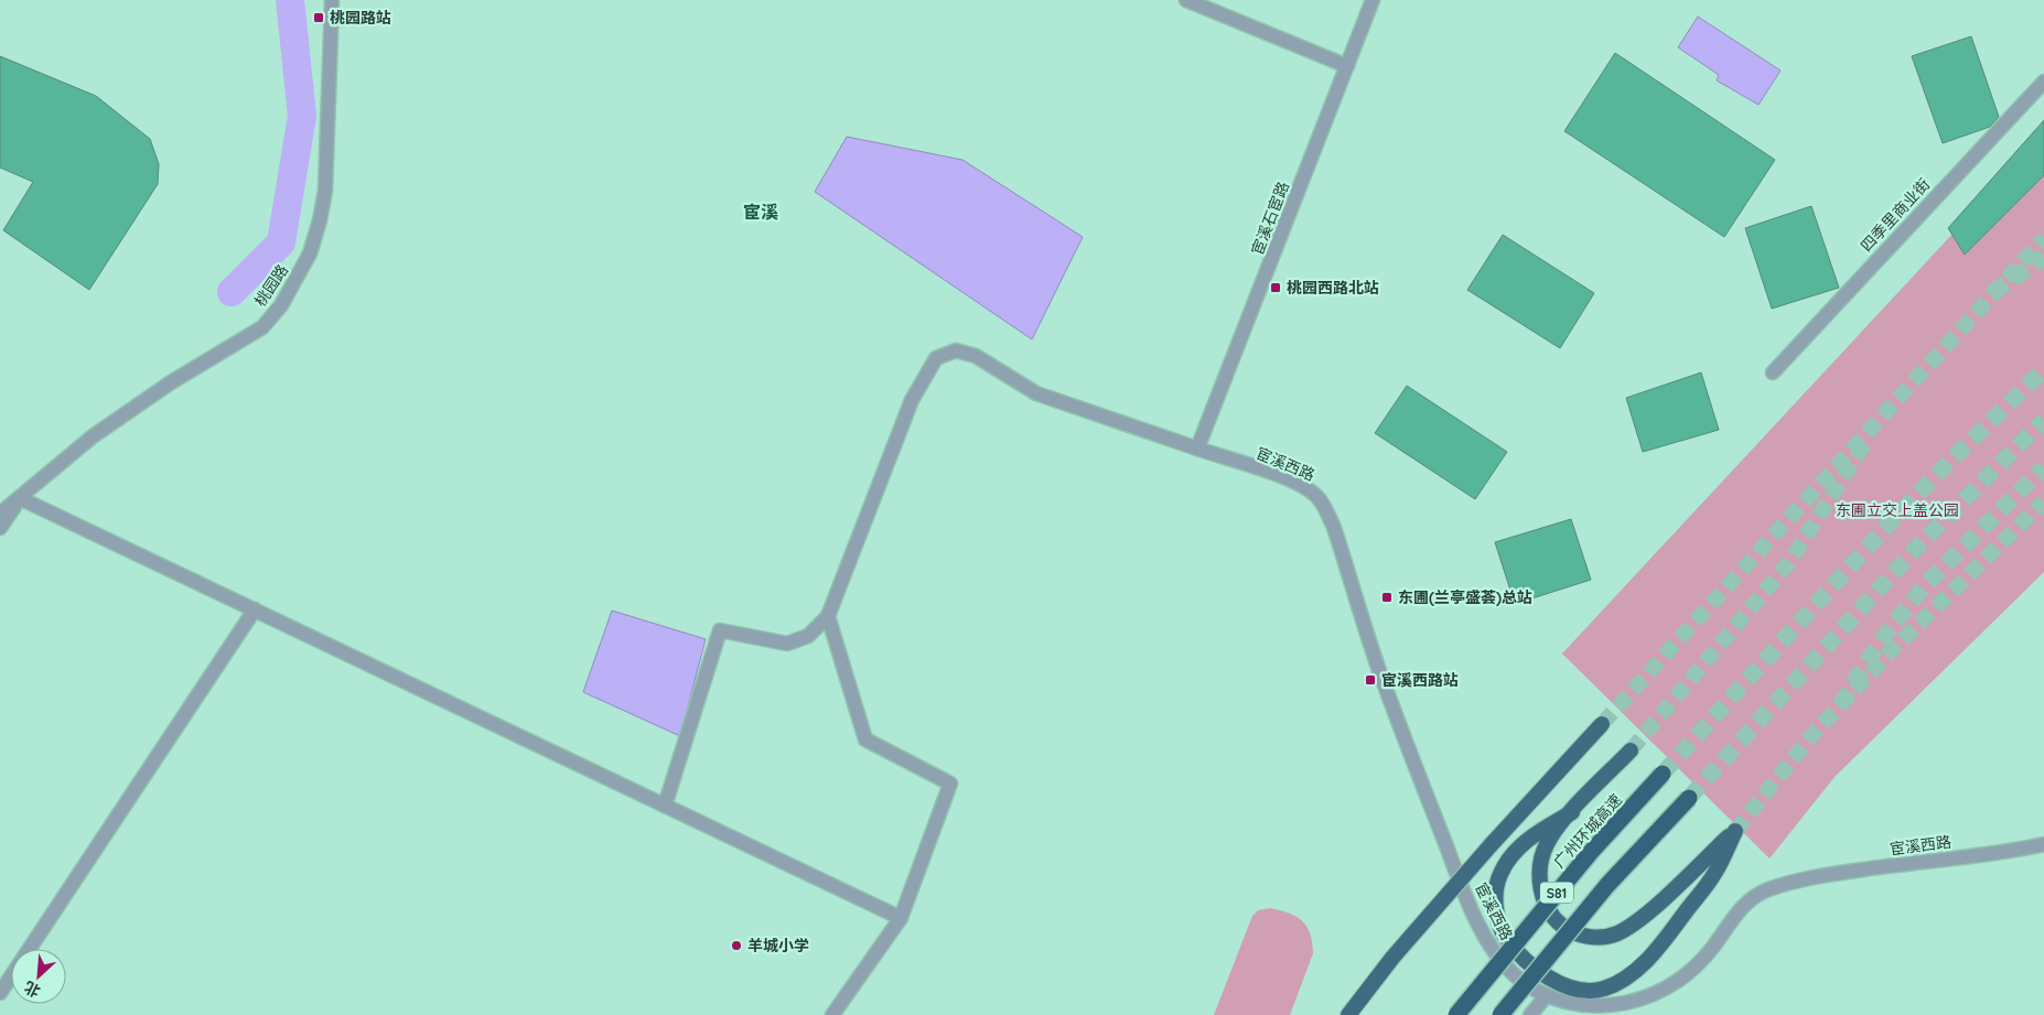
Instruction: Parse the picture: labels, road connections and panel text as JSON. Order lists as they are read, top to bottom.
{
  "streets": {
    "highway": ["广州环城高速", "S81"],
    "street": [
      "四季里商业街",
      "宦溪石宦路",
      "桃园路",
      "宦溪西路"
    ]
  },
  "crossings": [
    ["宦溪石宦路", "宦溪西路"]
  ],
  "districts": ["宦溪"],
  "parks": ["东圃立交上盖公园"],
  "places": {
    "transit": [
      "桃园路站",
      "桃园西路北站",
      "东圃(兰亭盛荟)总站",
      "宦溪西路站"
    ],
    "other": ["羊城小学"]
  },
  "north": "bottom left"
}
